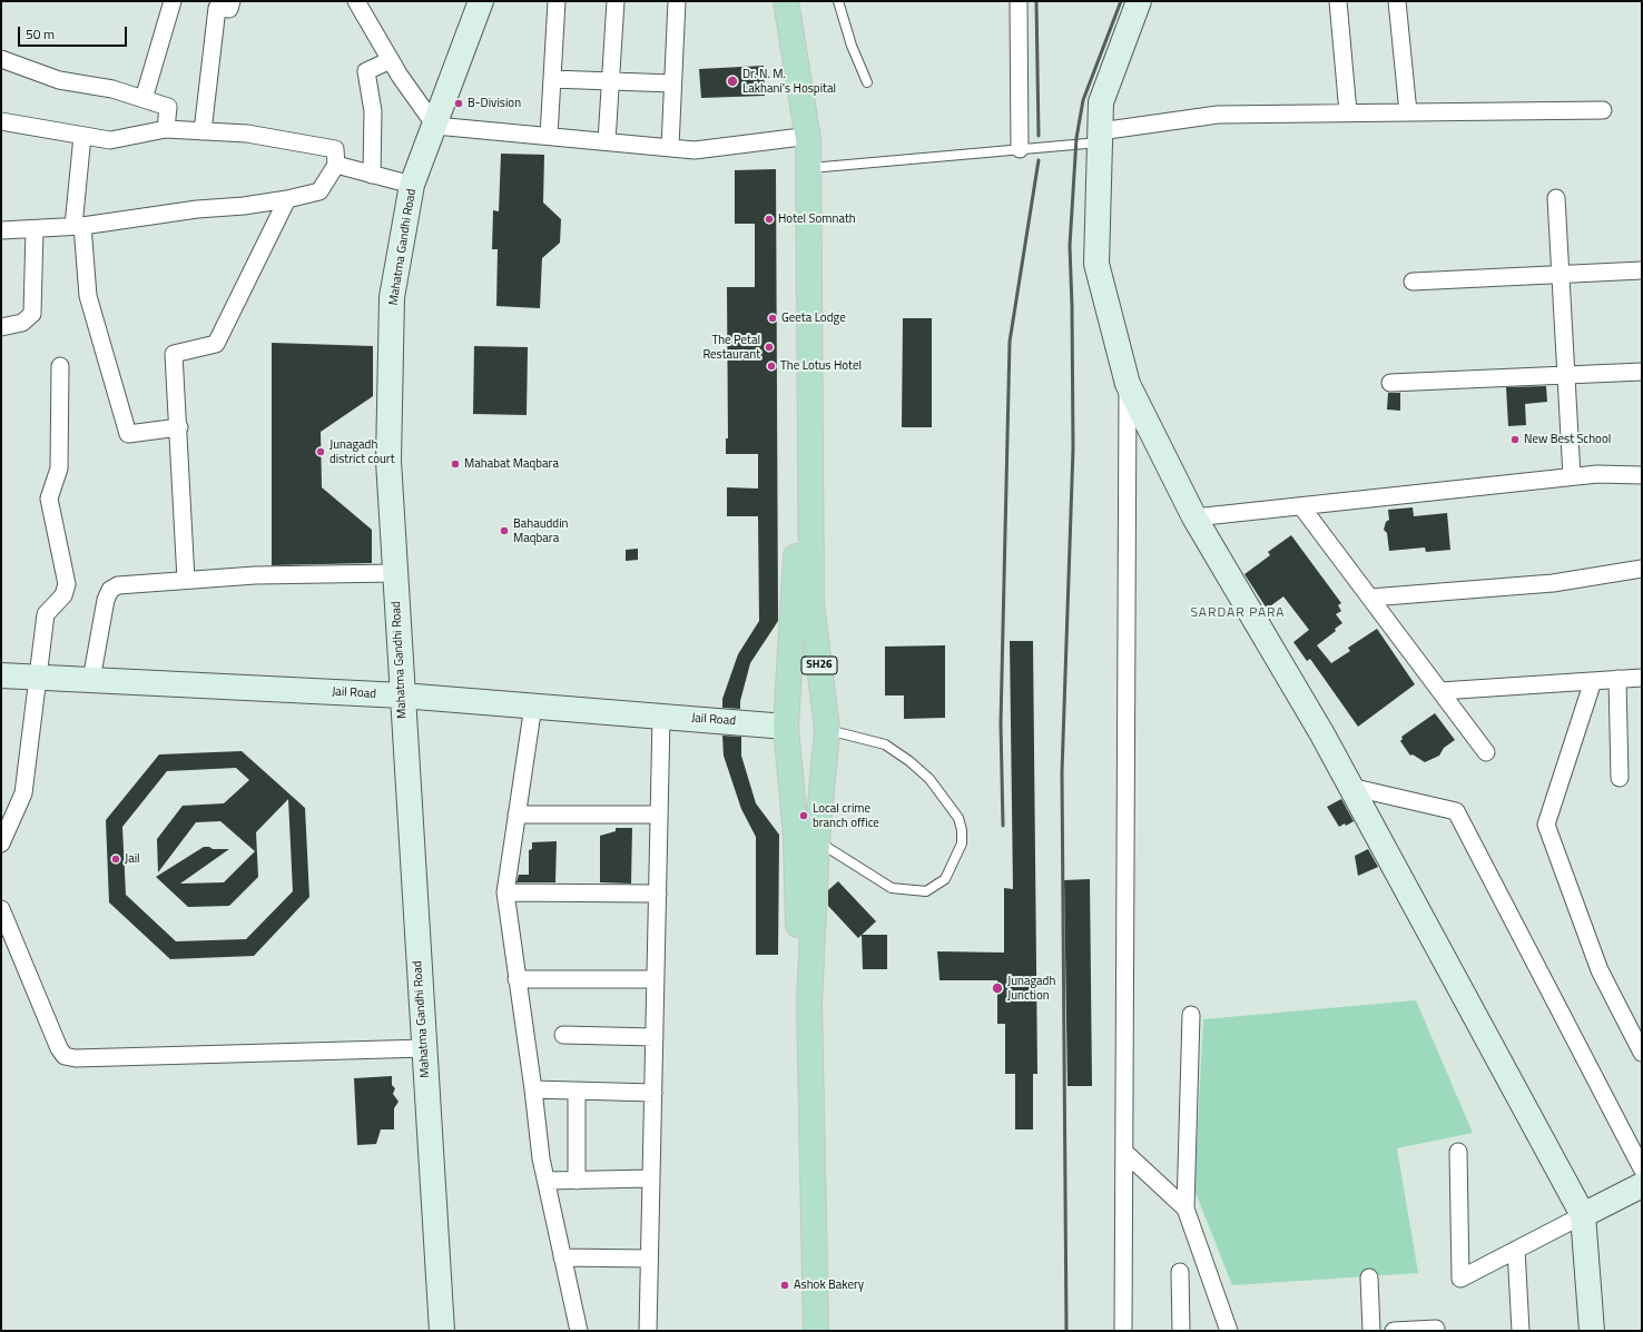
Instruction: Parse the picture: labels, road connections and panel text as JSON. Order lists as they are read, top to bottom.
{
  "streets": {
    "main road": ["SH26"],
    "street": ["Mahatma Gandhi Road", "Jail Road"]
  },
  "crossings": [
    ["Mahatma Gandhi Road", "Jail Road"],
    ["SH26", "Jail Road"]
  ],
  "districts": ["SARDAR PARA"],
  "places": [
    "Dr. N. M. Lakhani's Hospital",
    "B-Division",
    "Hotel Somnath",
    "Geeta Lodge",
    "The Petal Restaurant",
    "The Lotus Hotel",
    "New Best School",
    "Junagadh district court",
    "Mahabat Maqbara",
    "Bahauddin Maqbara",
    "Local crime branch office",
    "Jail",
    "Junagadh Junction",
    "Ashok Bakery"
  ],
  "scale_bar": "50 m"
}
